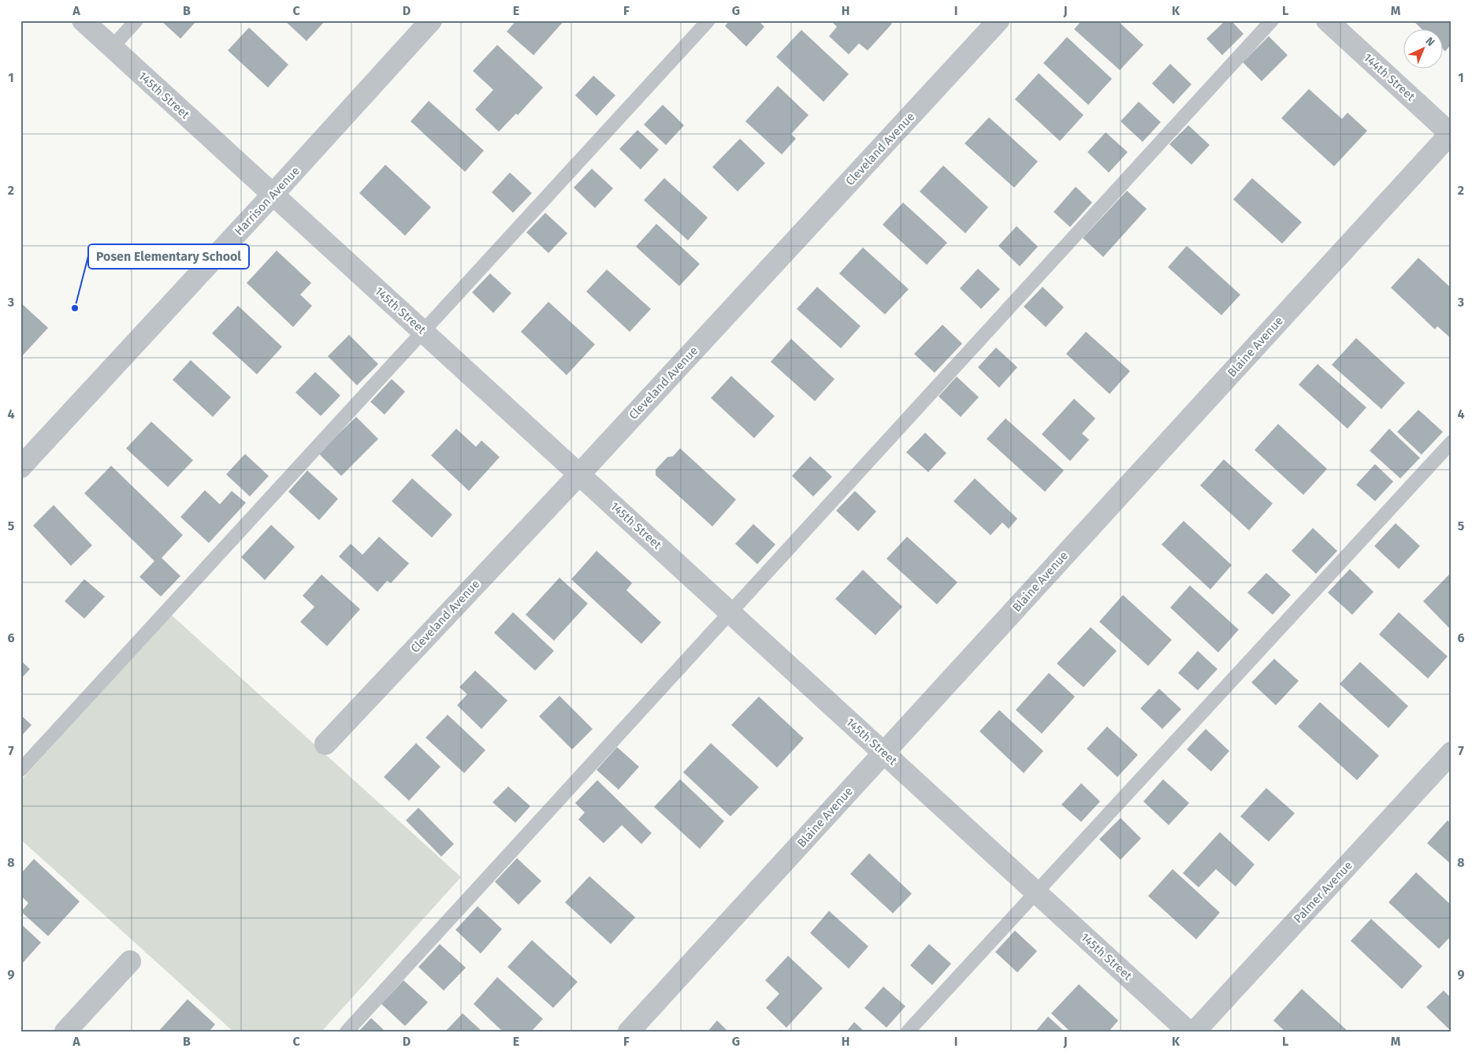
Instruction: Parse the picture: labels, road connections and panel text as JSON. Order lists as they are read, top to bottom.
{
  "streets": {
    "street": [
      "144th Street",
      "145th Street",
      "Cleveland Avenue",
      "Harrison Avenue",
      "Blaine Avenue",
      "Palmer Avenue"
    ]
  },
  "crossings": [
    ["144th Street", "Blaine Avenue"],
    ["145th Street", "Cleveland Avenue"],
    ["145th Street", "Harrison Avenue"],
    ["145th Street", "Blaine Avenue"]
  ],
  "places": ["Posen Elementary School"],
  "north": "top right",
  "grid": {
    "columns": [
      "A",
      "B",
      "C",
      "D",
      "E",
      "F",
      "G",
      "H",
      "I",
      "J",
      "K",
      "L",
      "M"
    ],
    "rows": [
      "1",
      "2",
      "3",
      "4",
      "5",
      "6",
      "7",
      "8",
      "9"
    ]
  }
}
